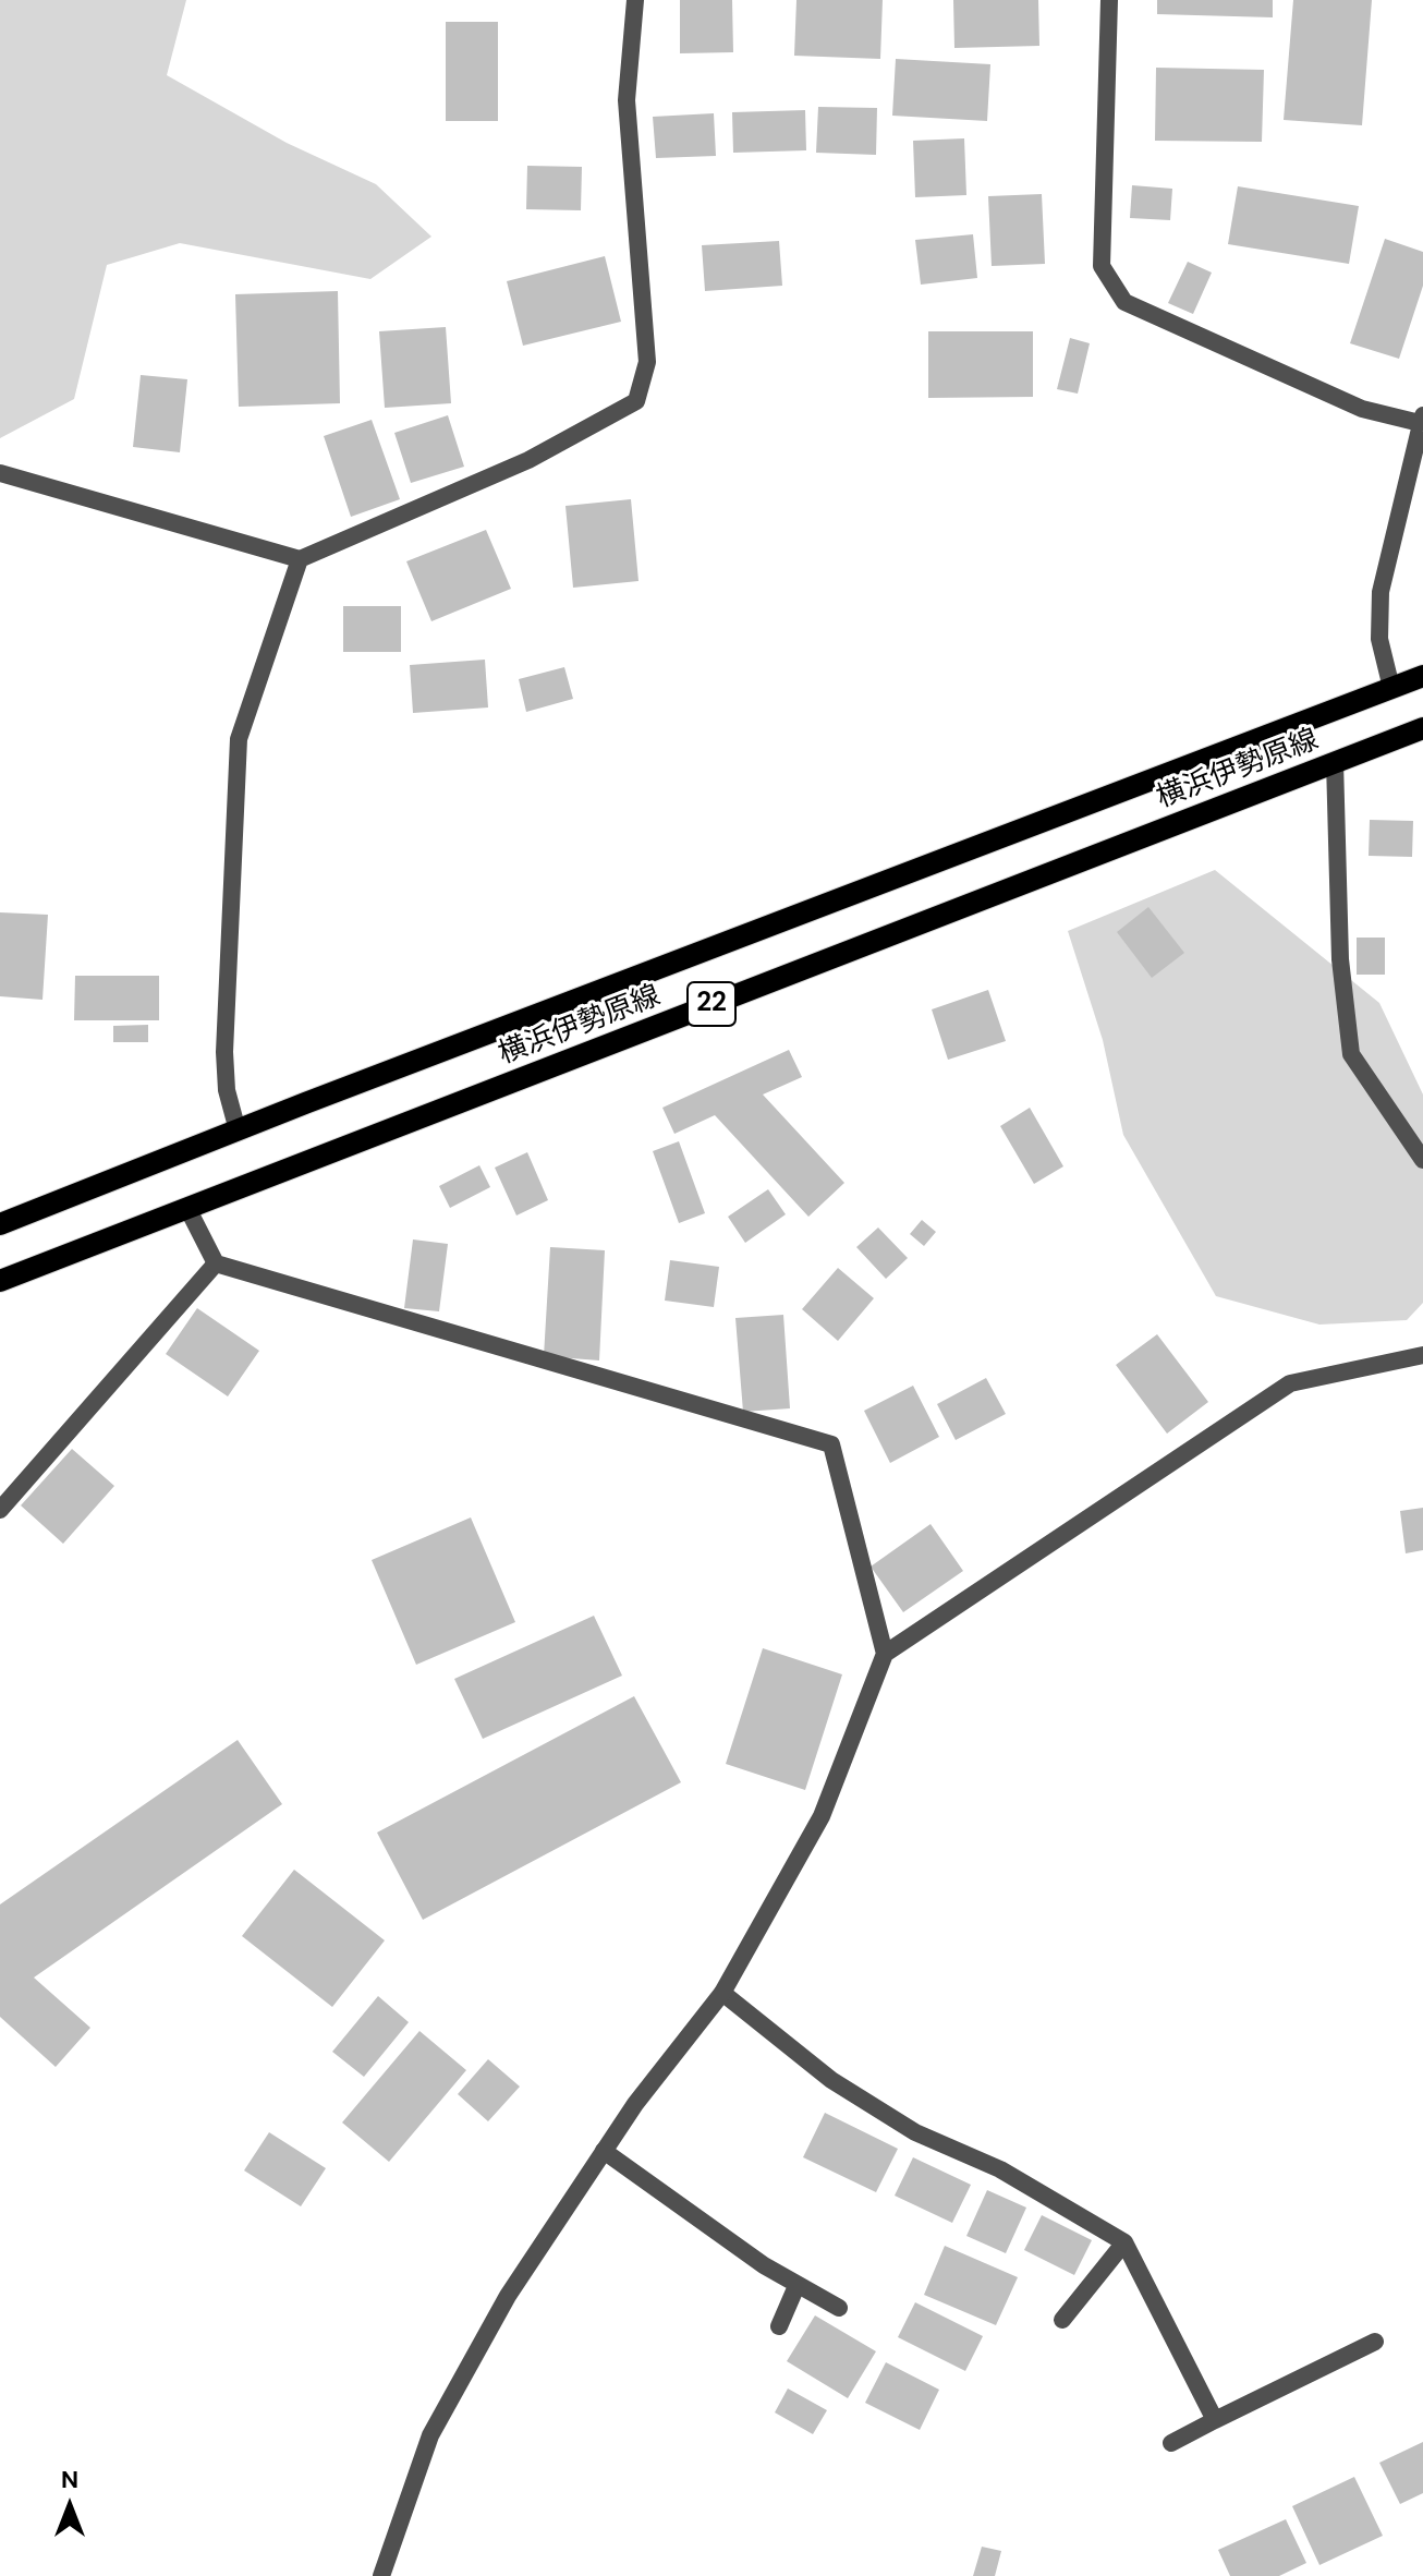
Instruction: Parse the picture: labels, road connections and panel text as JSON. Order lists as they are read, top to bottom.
{
  "streets": {
    "main road": ["横浜伊勢原線", "22"]
  },
  "north": "top"
}
